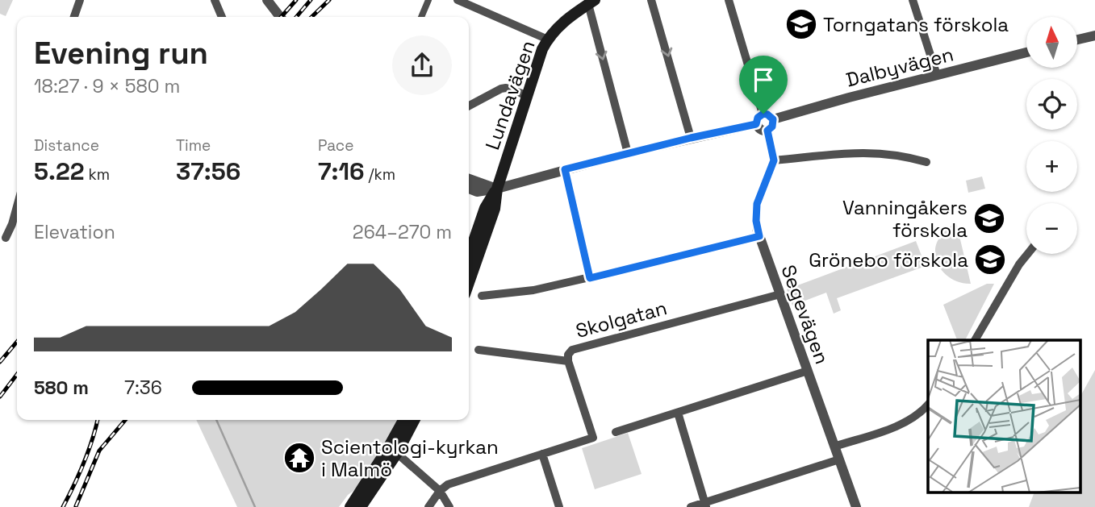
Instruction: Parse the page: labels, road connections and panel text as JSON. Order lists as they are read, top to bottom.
{
  "streets": {
    "main road": ["Lundavägen"],
    "street": ["Dalbyvägen", "Segevägen", "Skolgatan"]
  },
  "crossings": [
    ["Segevägen", "Skolgatan"]
  ],
  "places": {
    "school or university": ["Torngatans förskola", "Vanningåkers förskola", "Grönebo förskola"],
    "temple": ["Scientologi-kyrkan i Malmö"]
  },
  "north": "top",
  "page": {
    "map_buttons": ["+", "−"],
    "heading": ["Evening run", "18:27 · 9 × 580 m"],
    "stats": [
      ["Distance", "5.22 km"],
      ["Time", "37:56"],
      ["Pace", "7:16 /km"]
    ],
    "chart": ["Elevation", "264–270 m"],
    "list": [
      {
        "name": "580 m",
        "note": "7:36"
      }
    ]
  }
}
